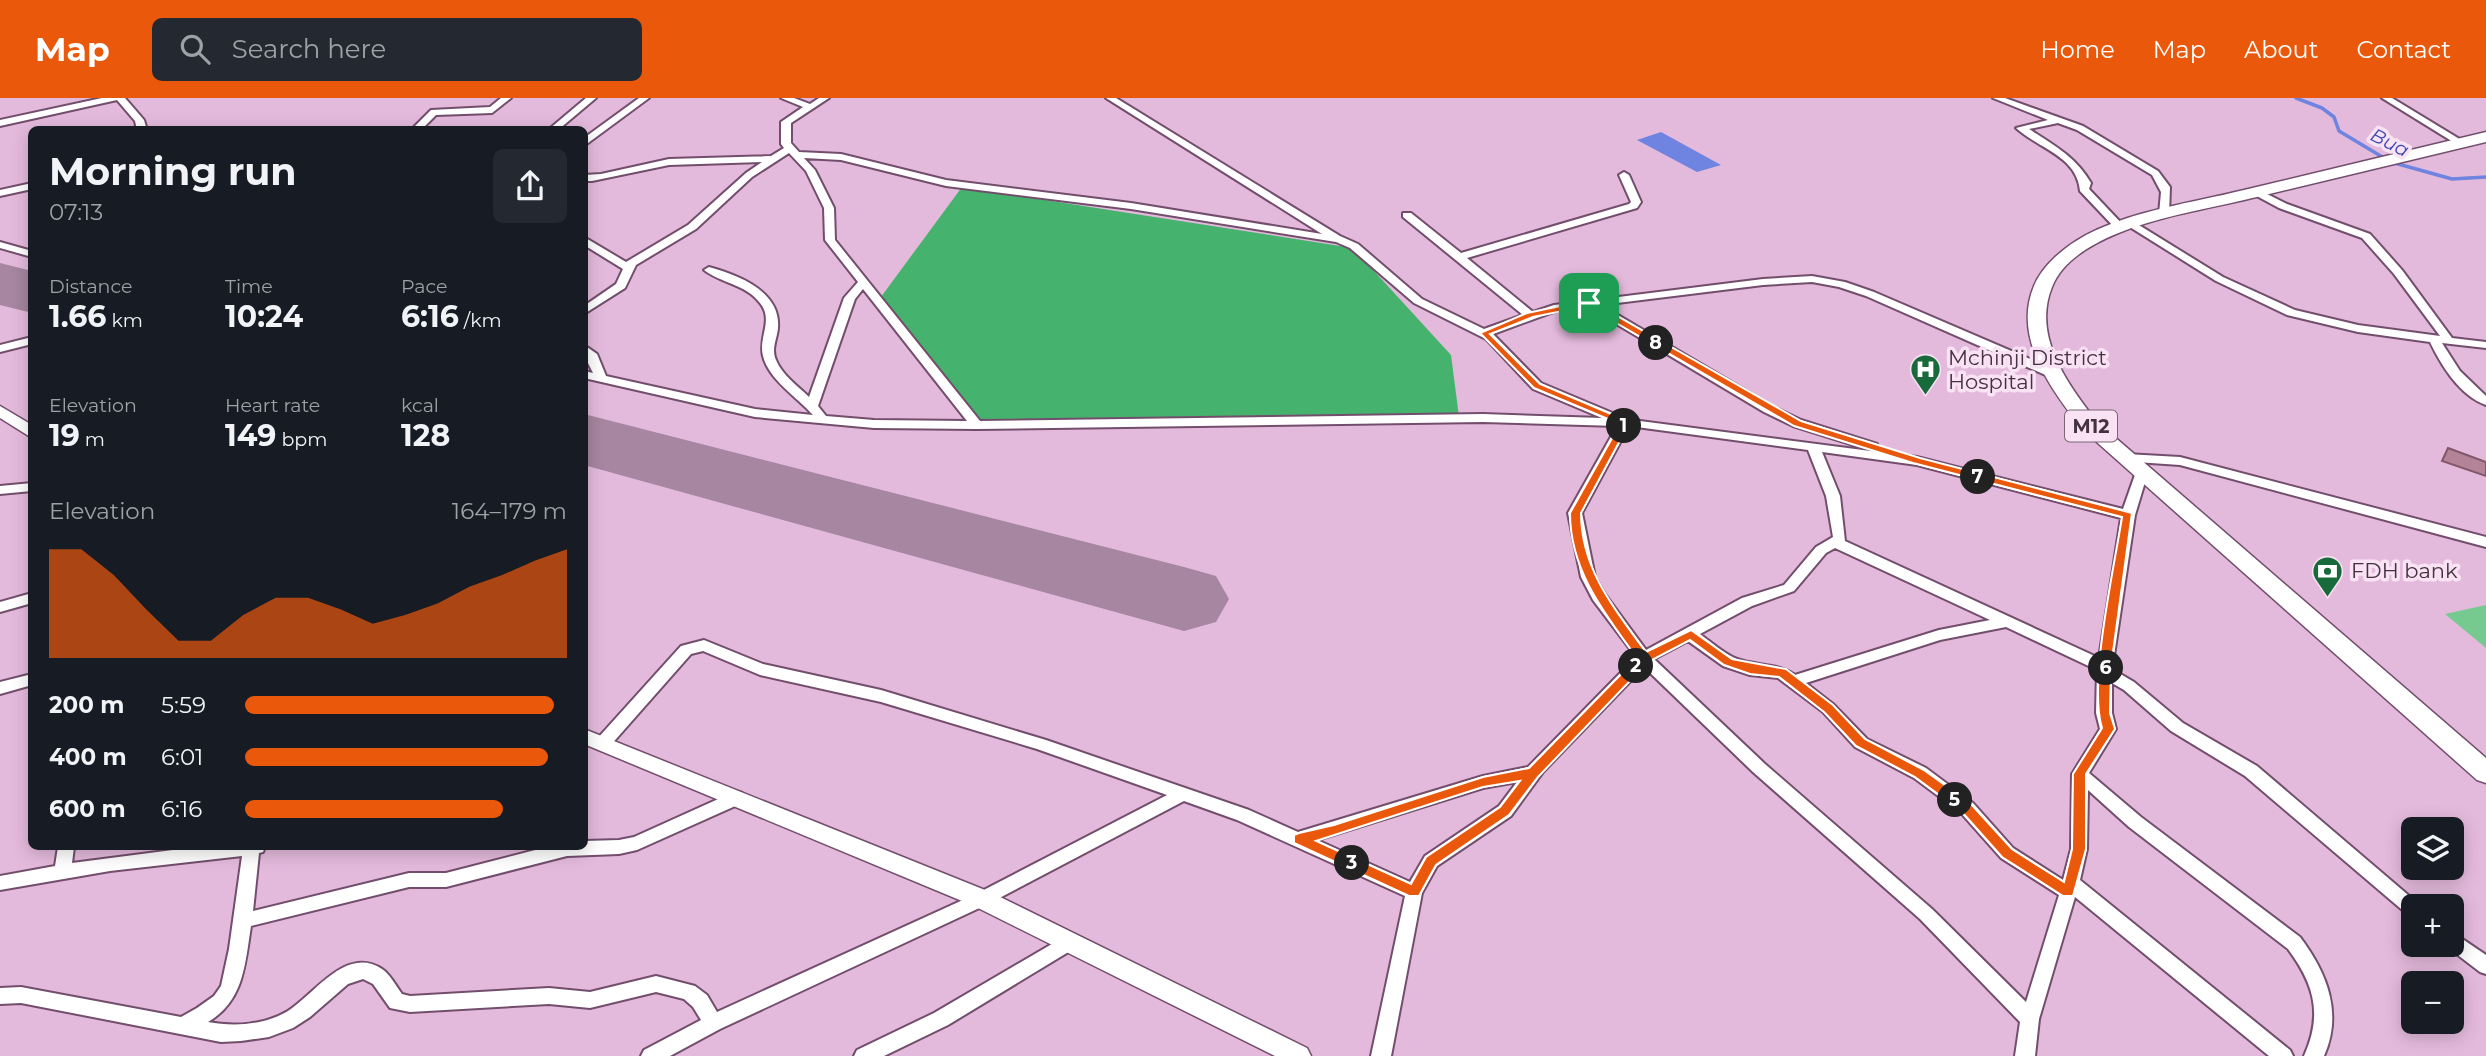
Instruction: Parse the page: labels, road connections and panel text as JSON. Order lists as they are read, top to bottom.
{
  "streets": {
    "highway": ["M12"]
  },
  "water": ["Bua"],
  "places": {
    "hospital": ["Mchinji District Hospital"],
    "bank": ["FDH bank"]
  },
  "page": {
    "header": "Map",
    "search": "Search here",
    "nav": [
      "Home",
      "Map",
      "About",
      "Contact"
    ],
    "heading": ["Morning run", "07:13"],
    "stats": [
      ["Distance", "1.66 km"],
      ["Time", "10:24"],
      ["Pace", "6:16 /km"],
      ["Elevation", "19 m"],
      ["Heart rate", "149 bpm"],
      ["kcal", "128"]
    ],
    "pins": [
      "8",
      "1",
      "7",
      "2",
      "6",
      "5",
      "3"
    ],
    "chart": ["Elevation", "164–179 m"],
    "list": [
      {
        "name": "200 m",
        "note": "5:59"
      },
      {
        "name": "400 m",
        "note": "6:01"
      },
      {
        "name": "600 m",
        "note": "6:16"
      }
    ],
    "map_buttons": ["+", "−"]
  }
}
